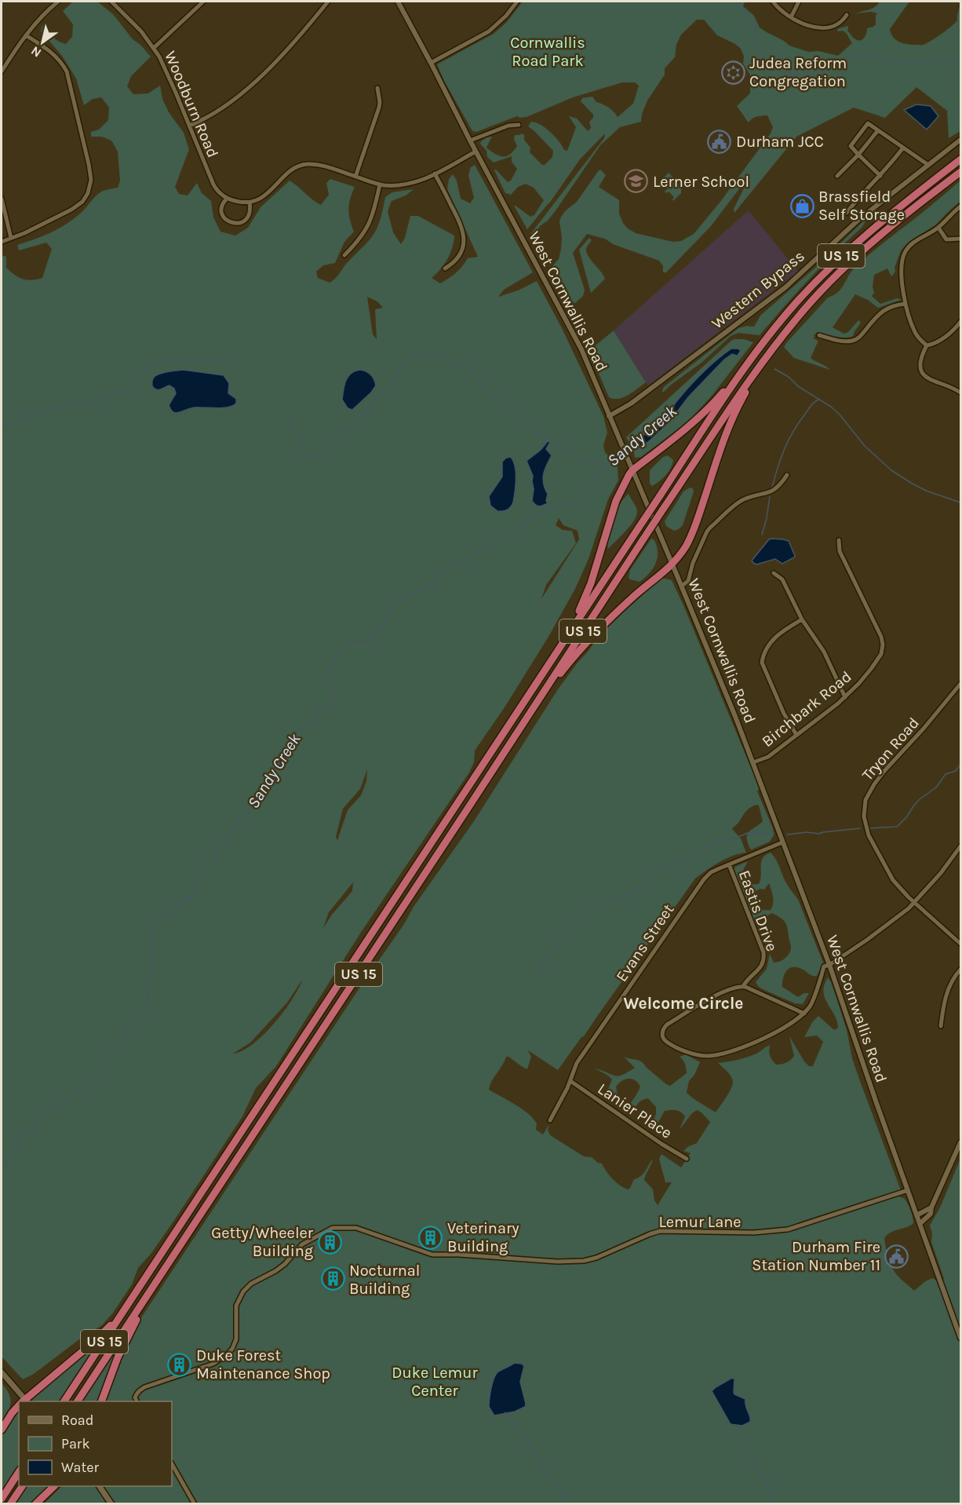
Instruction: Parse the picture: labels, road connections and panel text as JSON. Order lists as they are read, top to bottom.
{
  "streets": {
    "highway": ["US 15"],
    "street": [
      "Woodburn Road",
      "Western Bypass",
      "West Cornwallis Road",
      "Birchbark Road",
      "Tryon Road",
      "Eastis Drive",
      "Evans Street",
      "Lanier Place",
      "Lemur Lane"
    ]
  },
  "crossings": [
    ["Western Bypass", "West Cornwallis Road"],
    ["West Cornwallis Road", "Birchbark Road"],
    ["West Cornwallis Road", "Evans Street"],
    ["West Cornwallis Road", "Lemur Lane"],
    ["Eastis Drive", "Evans Street"],
    ["Evans Street", "Lanier Place"]
  ],
  "districts": ["Welcome Circle"],
  "water": ["Sandy Creek"],
  "parks": ["Cornwallis Road Park", "Duke Lemur Center"],
  "places": {
    "synagogue": ["Judea Reform Congregation"],
    "public building": ["Durham JCC", "Durham Fire Station Number 11"],
    "school or university": ["Lerner School"],
    "shop": ["Brassfield Self Storage"],
    "building": [
      "Veterinary Building",
      "Getty/Wheeler Building",
      "Nocturnal Building",
      "Duke Forest Maintenance Shop"
    ]
  },
  "legend": ["Road", "Park", "Water"],
  "north": "bottom left"
}
